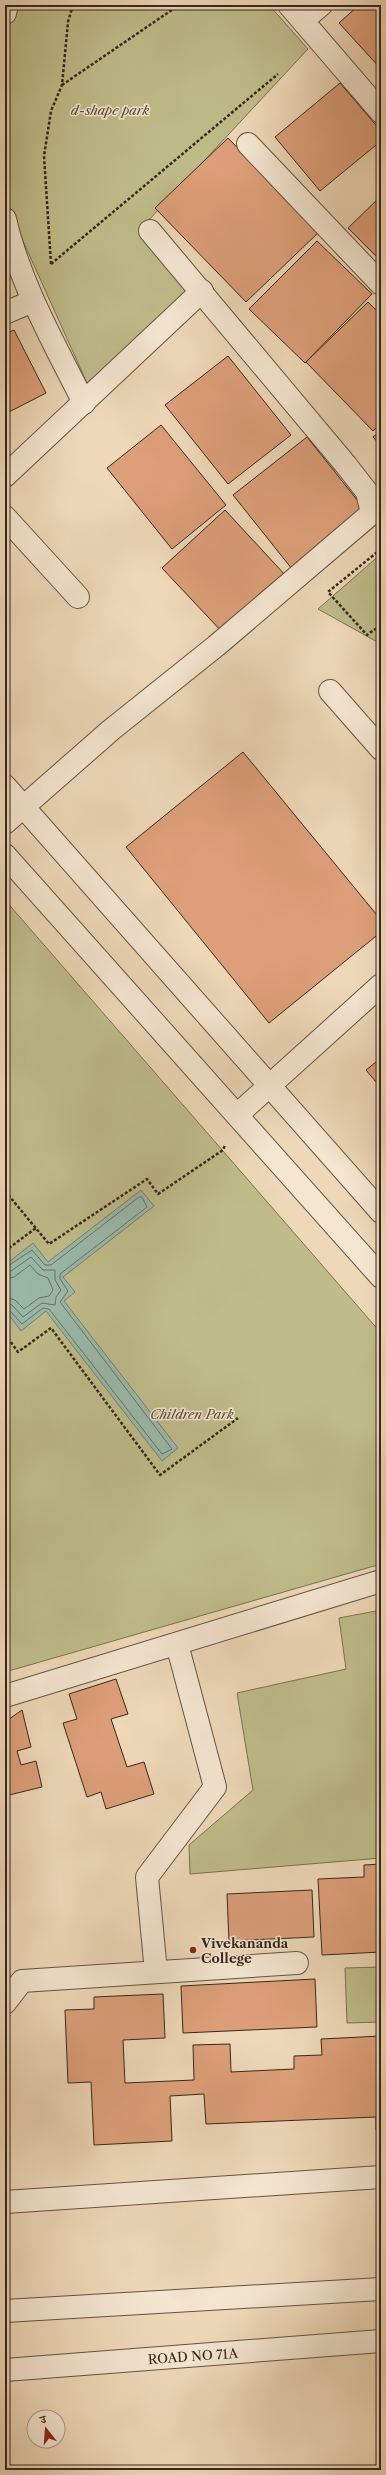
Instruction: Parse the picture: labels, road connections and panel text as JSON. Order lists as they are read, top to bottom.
{
  "streets": {
    "street": ["ROAD NO 71A"]
  },
  "parks": ["d-shape park", "Children Park"],
  "places": ["Vivekananda College"],
  "north": "top"
}
